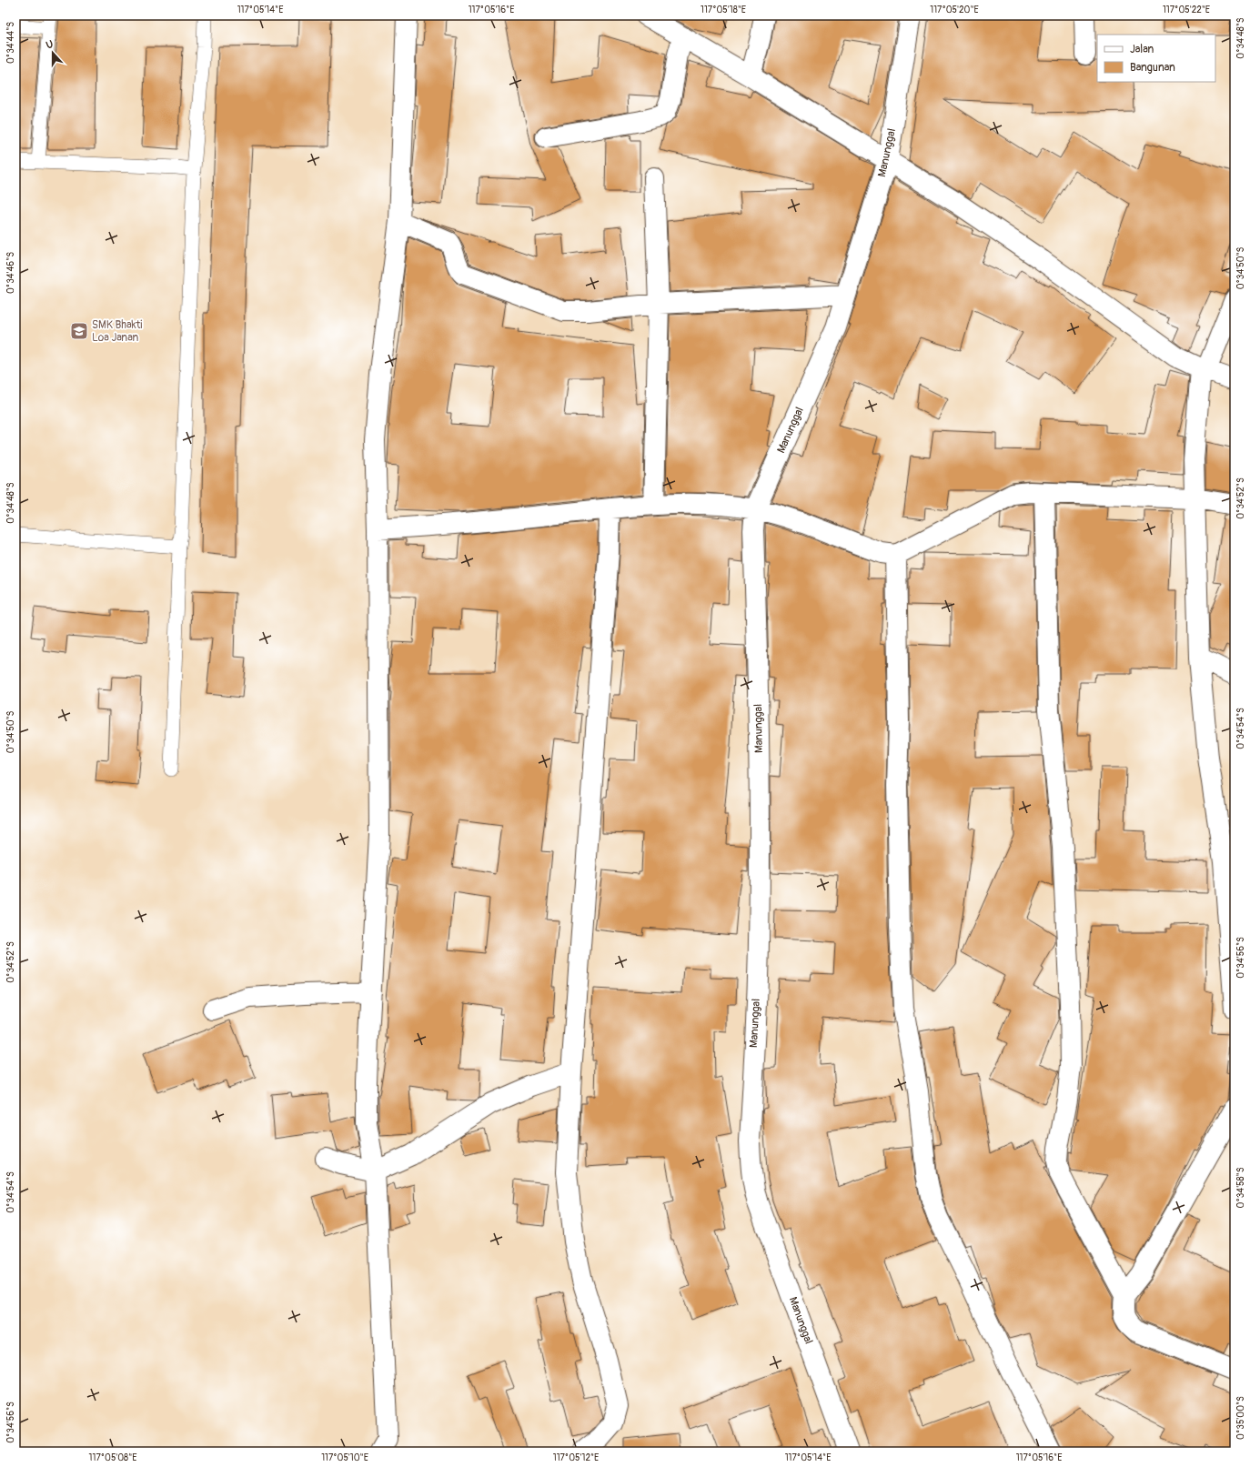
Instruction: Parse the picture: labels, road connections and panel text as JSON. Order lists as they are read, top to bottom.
{
  "streets": {
    "street": ["Manunggal"]
  },
  "places": {
    "school or university": ["SMK Bhakti Loa Janan"]
  },
  "legend": ["Jalan", "Bangunan"],
  "north": "top",
  "coordinates": [
    "117°05'14\"E",
    "117°05'16\"E",
    "117°05'18\"E",
    "117°05'20\"E",
    "117°05'22\"E",
    "0°34'48\"S",
    "0°34'44\"S",
    "0°34'50\"S",
    "0°34'46\"S",
    "0°34'52\"S",
    "0°34'54\"S",
    "0°34'56\"S",
    "0°34'58\"S",
    "0°35'00\"S",
    "117°05'08\"E",
    "117°05'10\"E",
    "117°05'12\"E"
  ]
}
